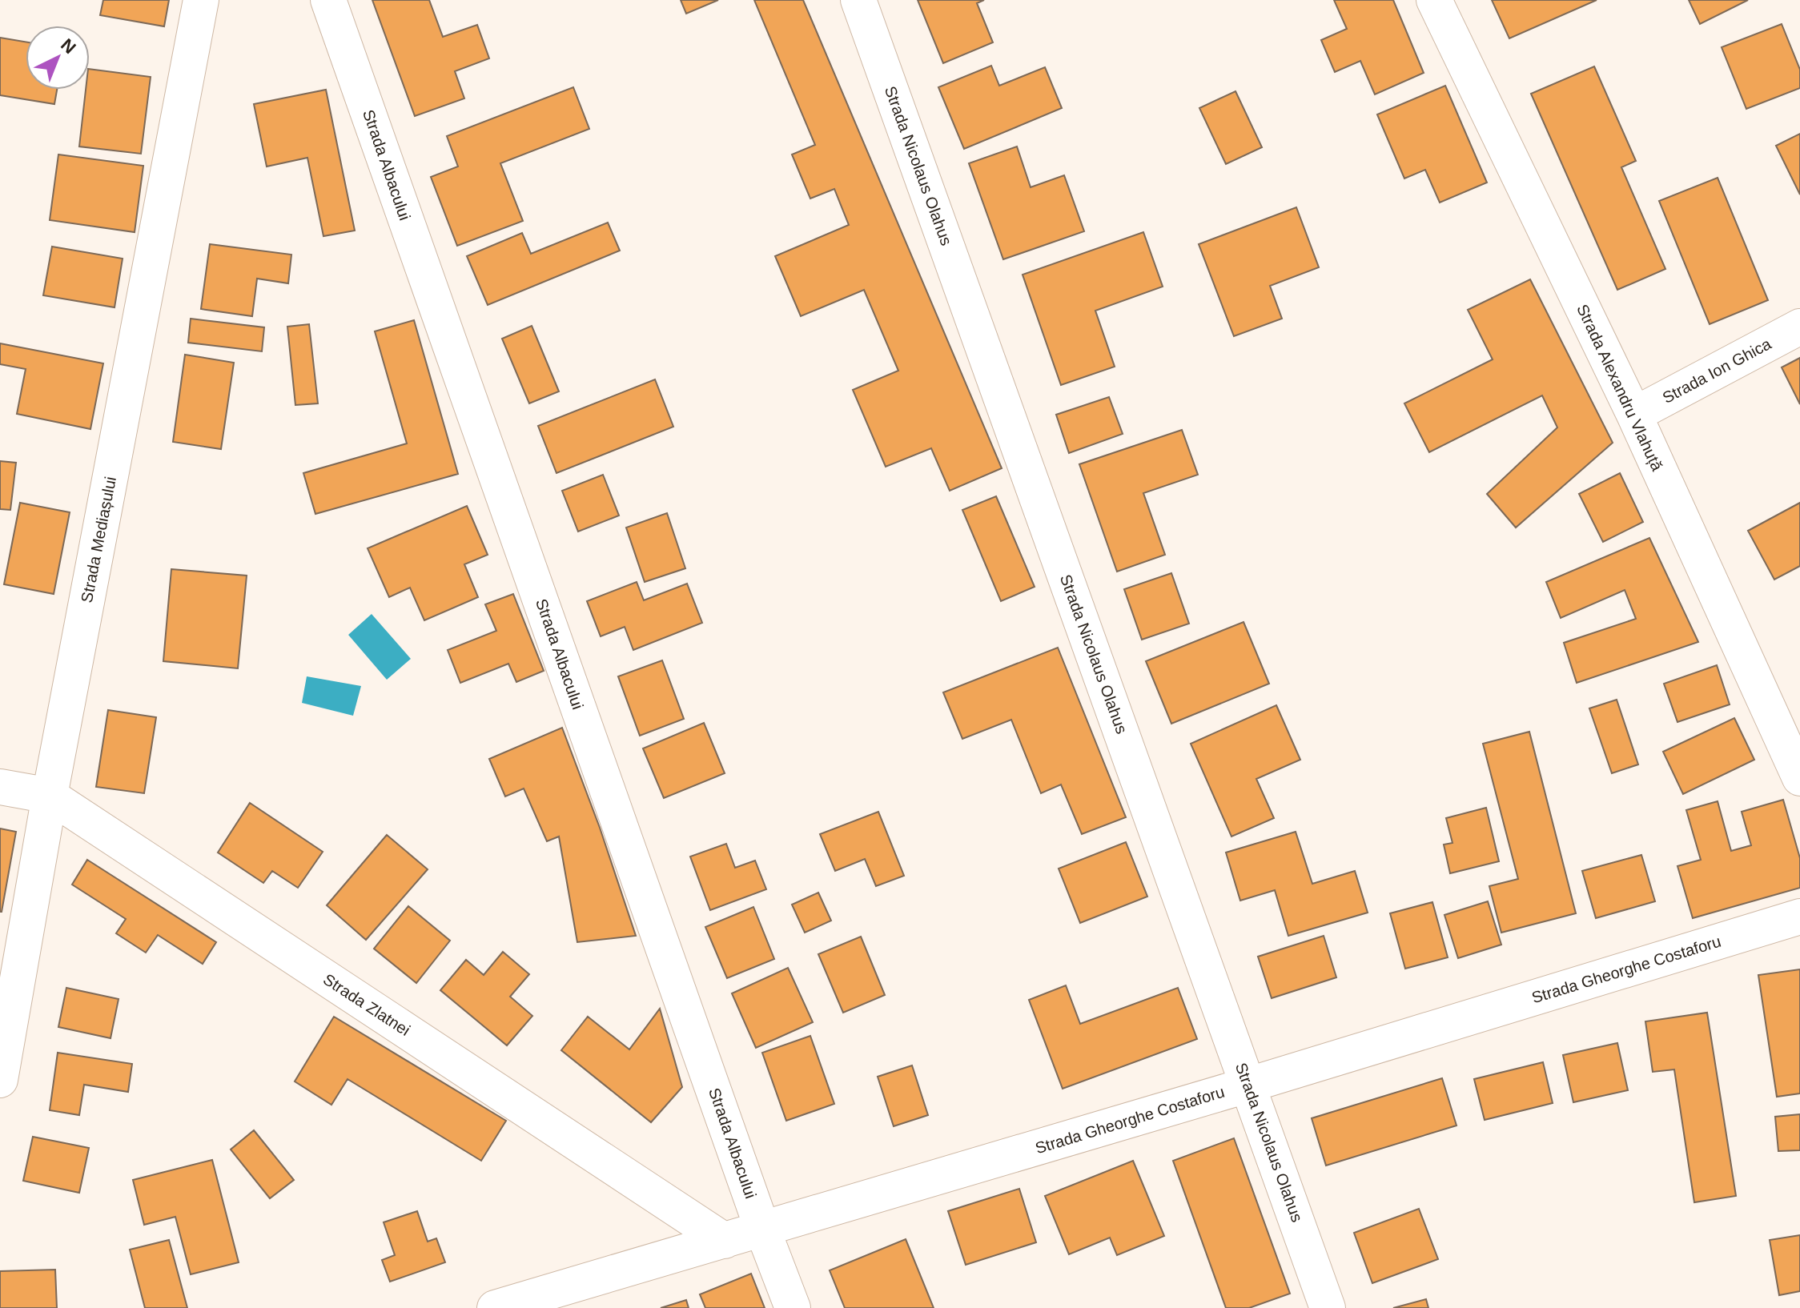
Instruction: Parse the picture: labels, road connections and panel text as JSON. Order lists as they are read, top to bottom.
{
  "streets": {
    "street": [
      "Strada Albacului",
      "Strada Nicolaus Olahus",
      "Strada Ion Ghica",
      "Strada Alexandru Vlahuță",
      "Strada Mediașului",
      "Strada Gheorghe Costaforu",
      "Strada Zlatnei"
    ]
  },
  "crossings": [
    ["Strada Albacului", "Strada Gheorghe Costaforu"],
    ["Strada Nicolaus Olahus", "Strada Gheorghe Costaforu"],
    ["Strada Ion Ghica", "Strada Alexandru Vlahuță"],
    ["Strada Mediașului", "Strada Zlatnei"],
    ["Strada Gheorghe Costaforu", "Strada Zlatnei"]
  ],
  "north": "top right"
}
